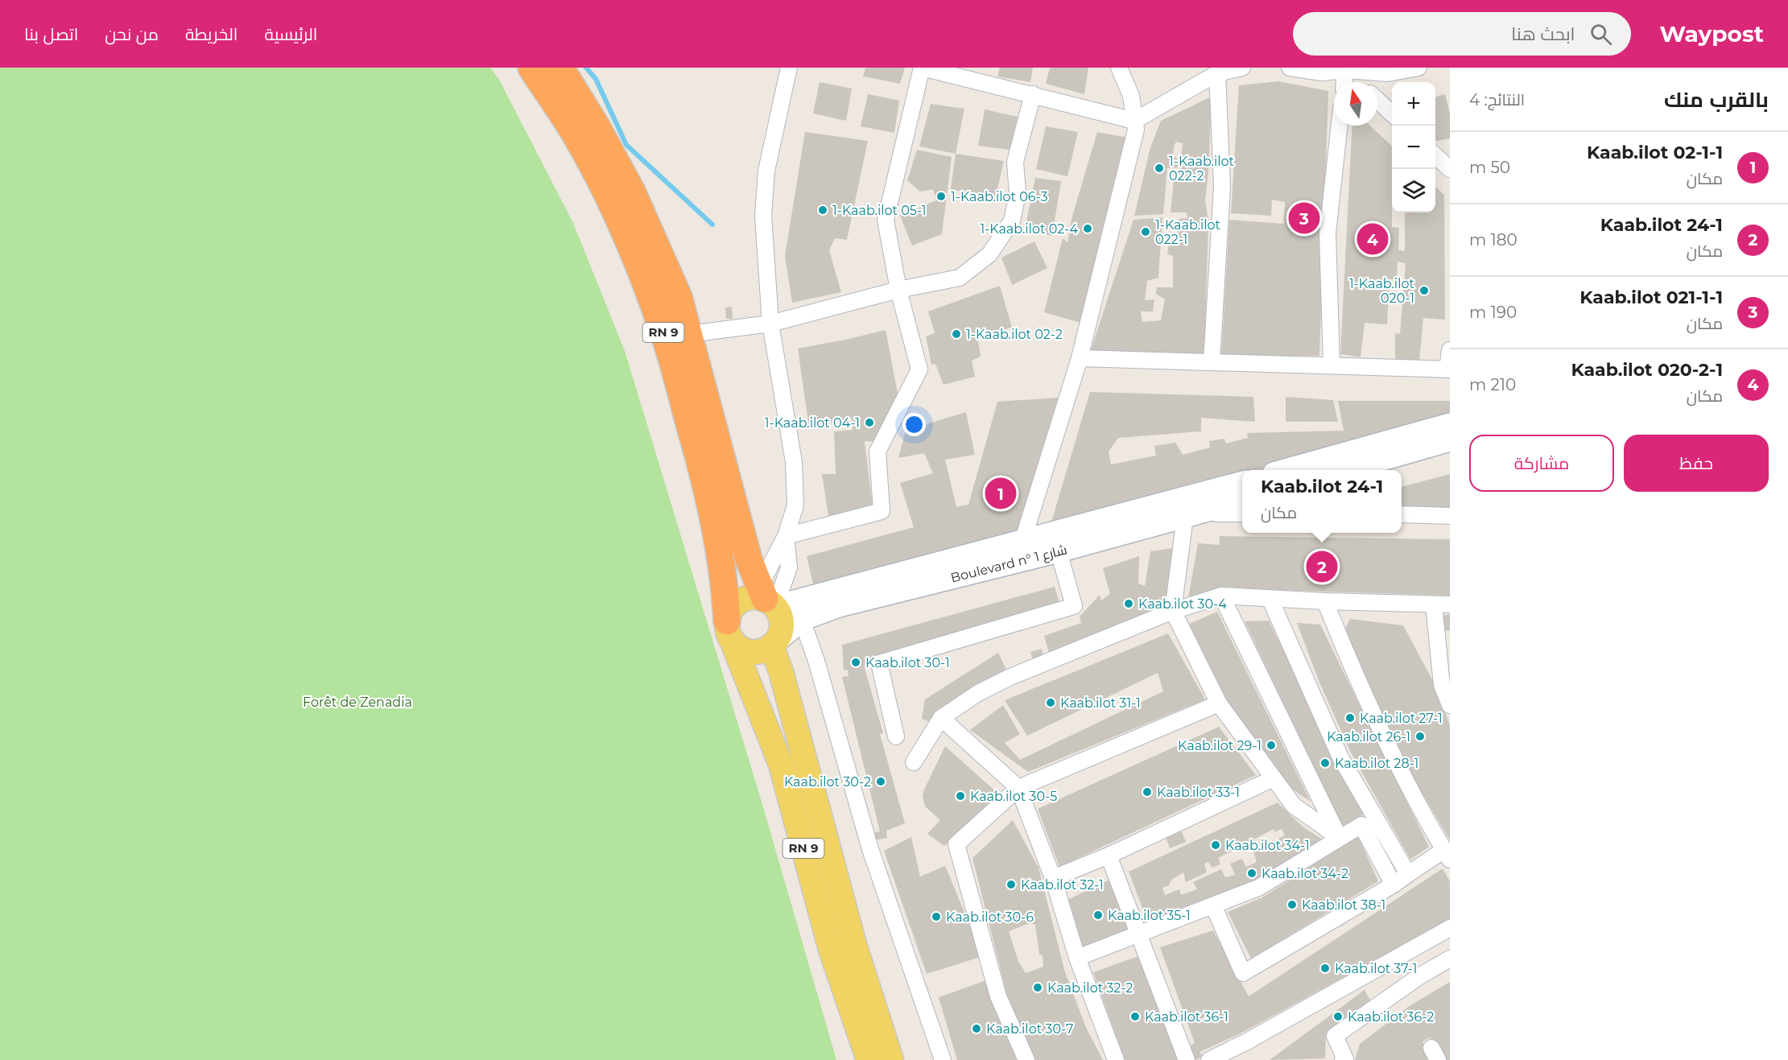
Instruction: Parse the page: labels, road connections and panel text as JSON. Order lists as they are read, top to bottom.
{
  "streets": {
    "highway": ["RN 9"],
    "main road": ["Boulevard n° شارع 1"]
  },
  "crossings": [
    ["RN 9", "Boulevard n° شارع 1"]
  ],
  "parks": ["Forêt de Zenadia"],
  "places": [
    "1-Kaab.ilot 022-2",
    "1-Kaab.ilot 06-3",
    "1-Kaab.ilot 05-1",
    "1-Kaab.ilot 02-4",
    "1-Kaab.ilot 022-1",
    "1-Kaab.ilot 020-1",
    "1-Kaab.ilot 02-2",
    "1-Kaab.ilot 04-1",
    "Kaab.ilot 30-4",
    "Kaab.ilot 30-1",
    "Kaab.ilot 31-1",
    "Kaab.ilot 27-1",
    "Kaab.ilot 26-1",
    "Kaab.ilot 29-1",
    "Kaab.ilot 28-1",
    "Kaab.ilot 30-2",
    "Kaab.ilot 33-1",
    "Kaab.ilot 30-5",
    "Kaab.ilot 34-1",
    "Kaab.ilot 34-2",
    "Kaab.ilot 32-1",
    "Kaab.ilot 38-1",
    "Kaab.ilot 35-1",
    "Kaab.ilot 30-6",
    "Kaab.ilot 37-1",
    "Kaab.ilot 32-2",
    "Kaab.ilot 36-1",
    "Kaab.ilot 36-2",
    "Kaab.ilot 30-7"
  ],
  "north": "top",
  "page": {
    "header": "Waypost",
    "search": "ابحث هنا",
    "nav": [
      "الرئيسية",
      "الخريطة",
      "من نحن",
      "اتصل بنا"
    ],
    "heading": ["بالقرب منك", "النتائج: 4"],
    "map_buttons": ["+", "−"],
    "list": [
      {
        "mark": "1",
        "name": "1-Kaab.ilot 02-1",
        "note": "مكان",
        "value": "50 m"
      },
      {
        "mark": "2",
        "name": "Kaab.ilot 24-1",
        "note": "مكان",
        "value": "180 m"
      },
      {
        "mark": "3",
        "name": "1-Kaab.ilot 021-1",
        "note": "مكان",
        "value": "190 m"
      },
      {
        "mark": "4",
        "name": "1-Kaab.ilot 020-2",
        "note": "مكان",
        "value": "210 m"
      }
    ],
    "pins": [
      "3",
      "4",
      "1",
      "2"
    ],
    "buttons": ["حفظ", "مشاركة"],
    "popup": ["Kaab.ilot 24-1", "مكان"]
  }
}
